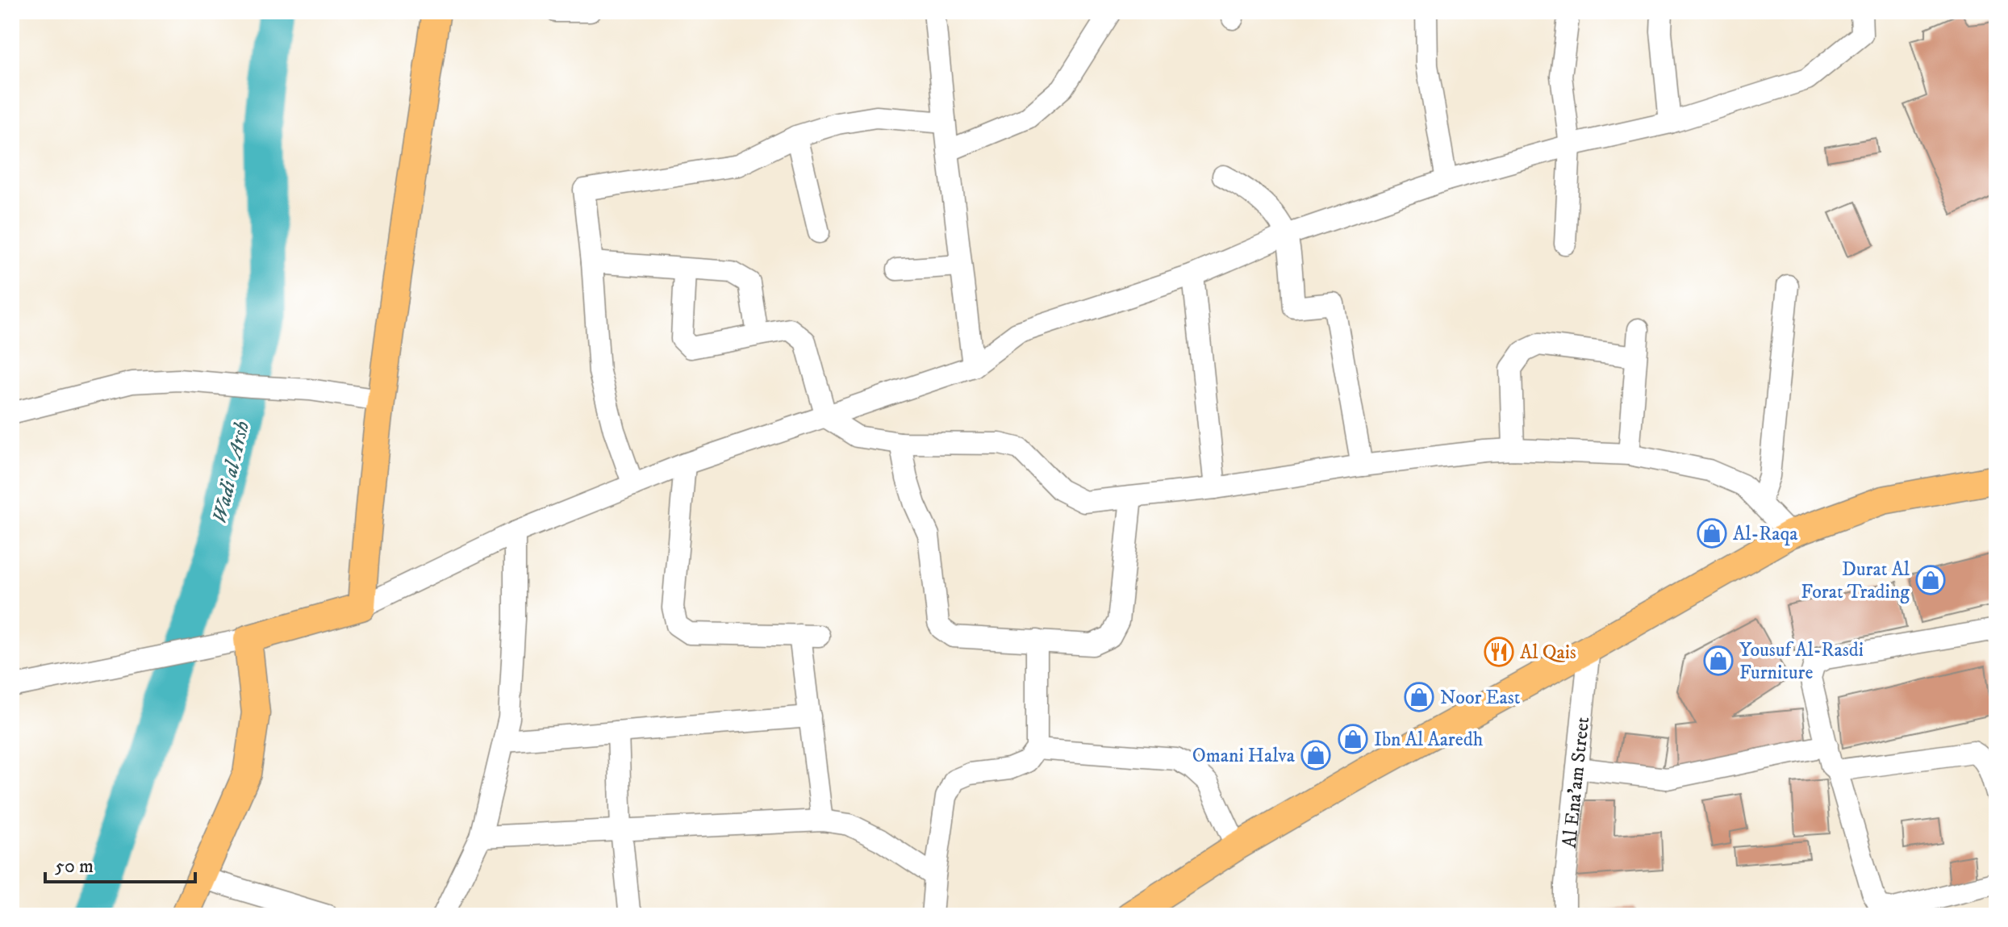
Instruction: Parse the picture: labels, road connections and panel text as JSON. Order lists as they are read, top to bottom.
{
  "streets": {
    "street": ["Al Ena'am Street"]
  },
  "water": ["Wadi al Arsh"],
  "places": {
    "shop": [
      "Al-Raqa",
      "Durat Al Forat Trading",
      "Yousuf Al-Rasdi Furniture",
      "Noor East",
      "Ibn Al Aaredh",
      "Omani Halva"
    ],
    "restaurant": ["Al Qais"]
  },
  "scale_bar": "50 m"
}
